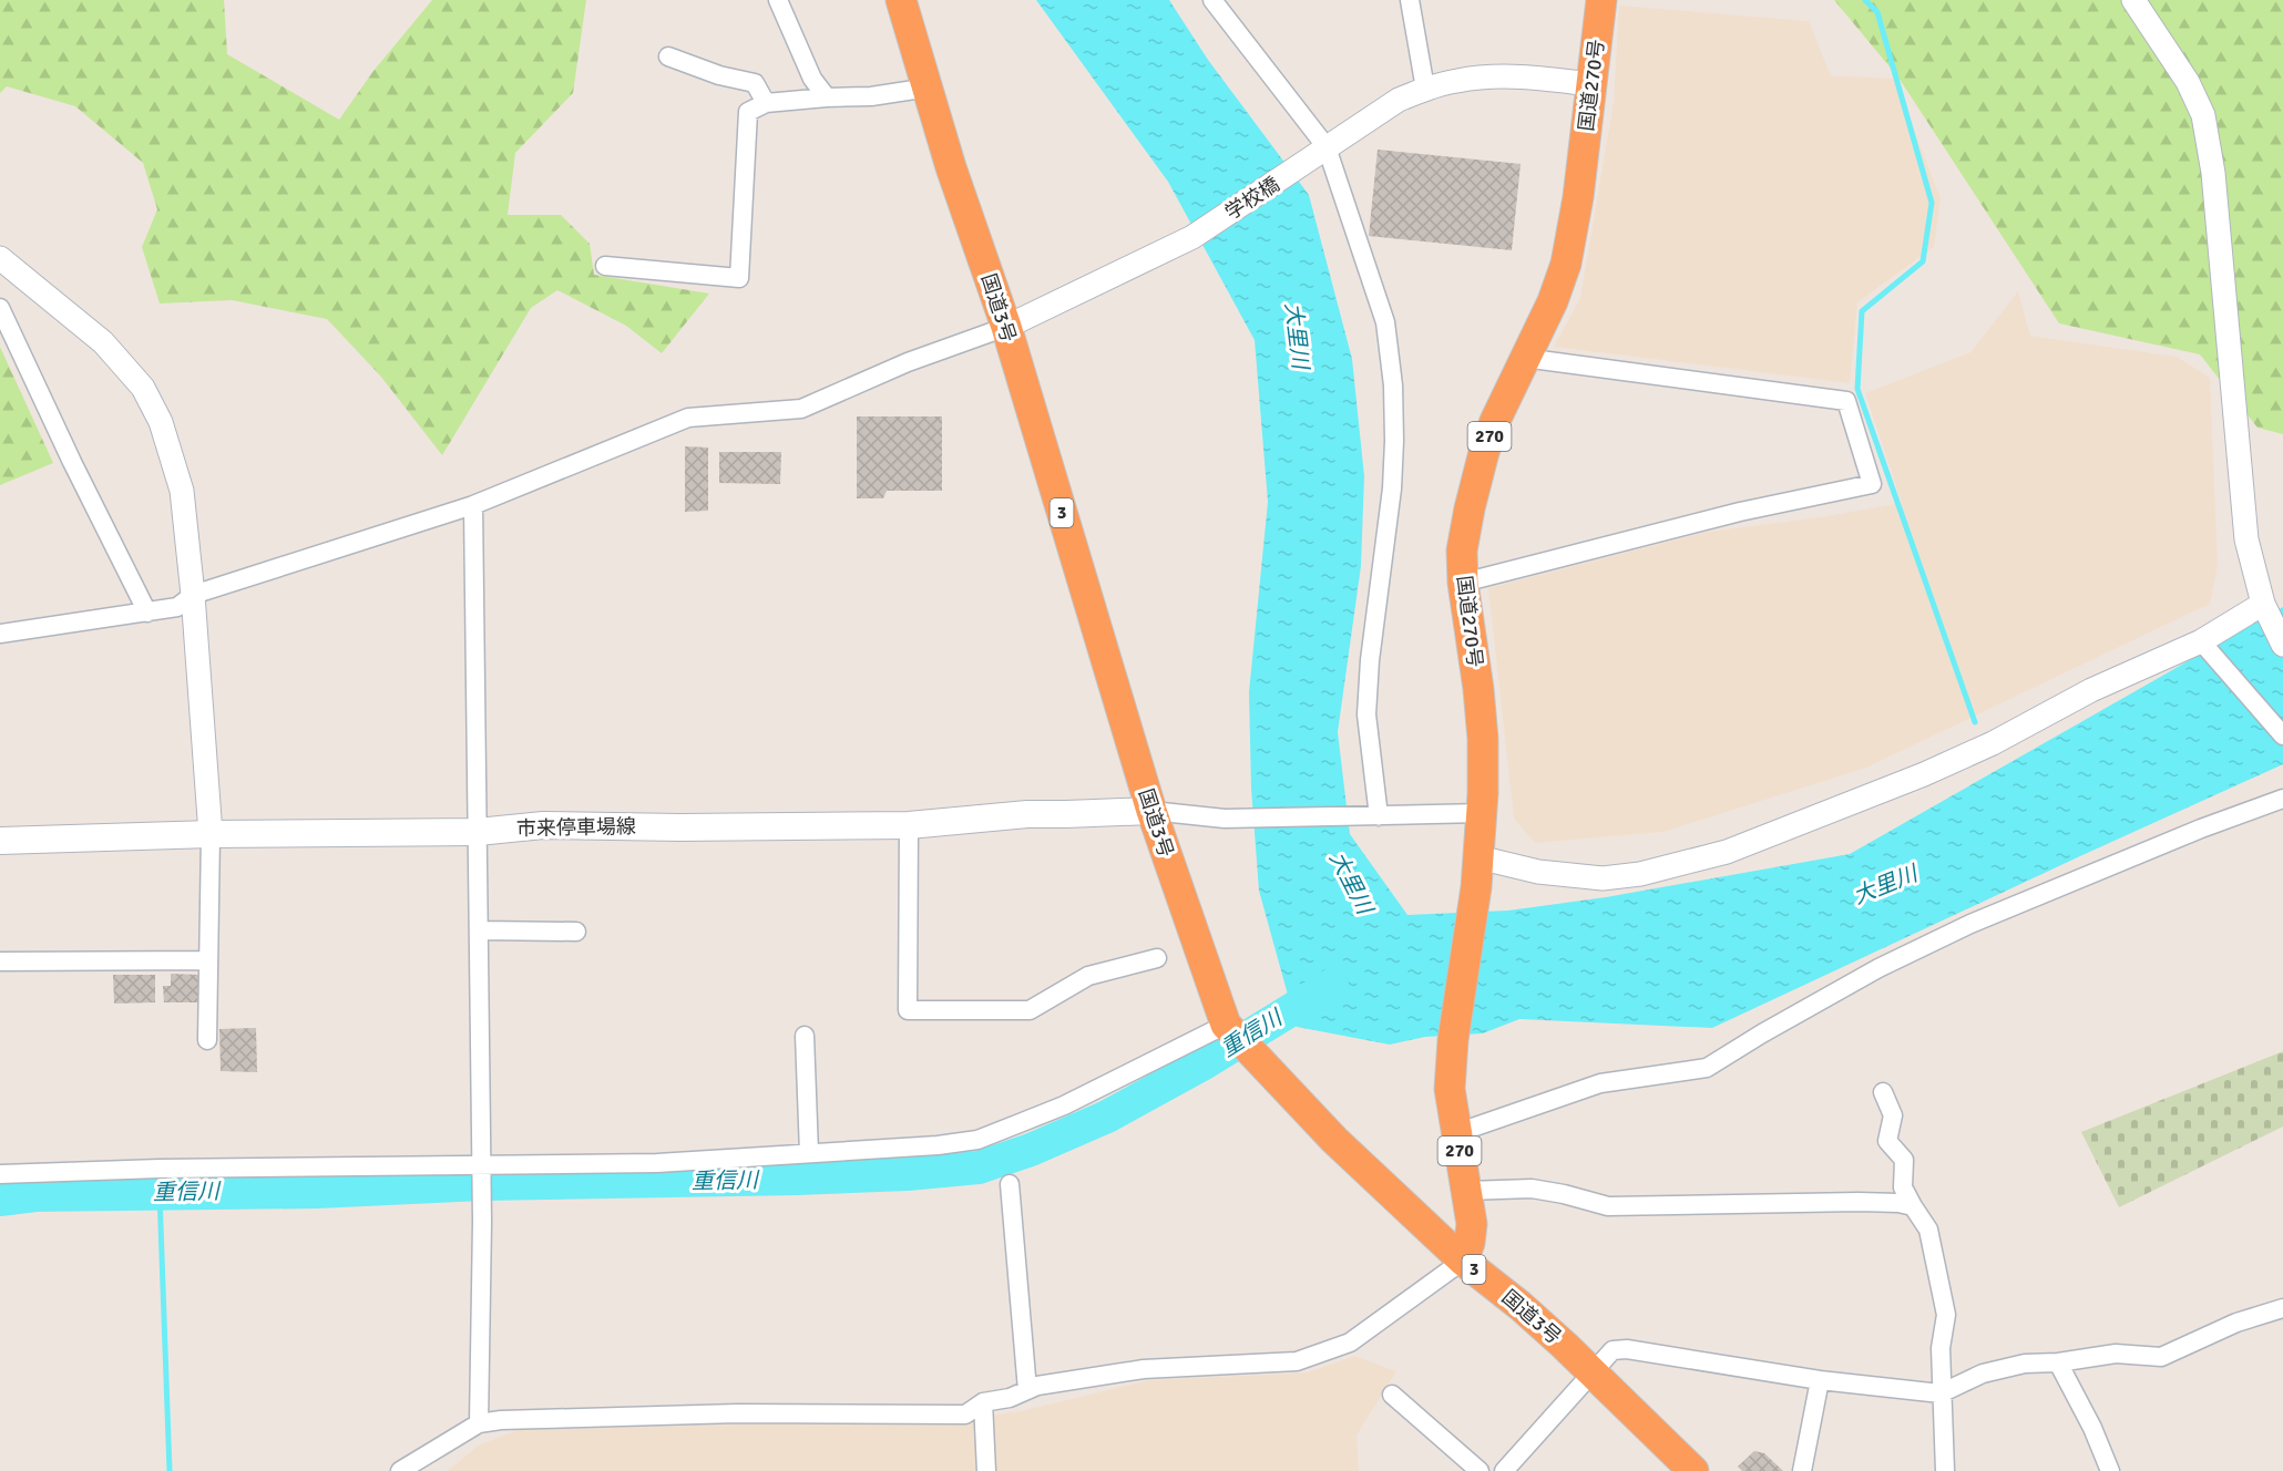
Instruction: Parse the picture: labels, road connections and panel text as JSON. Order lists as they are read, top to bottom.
{
  "streets": {
    "highway": [
      "国道270号",
      "国道3号",
      "270",
      "3"
    ],
    "main road": ["市来停車場線"],
    "street": ["学校橋"]
  },
  "crossings": [
    ["国道270号", "学校橋"],
    ["国道270号", "国道3号"],
    ["学校橋", "国道3号"],
    ["国道3号", "市来停車場線"]
  ],
  "water": ["大里川", "重信川"]
}
